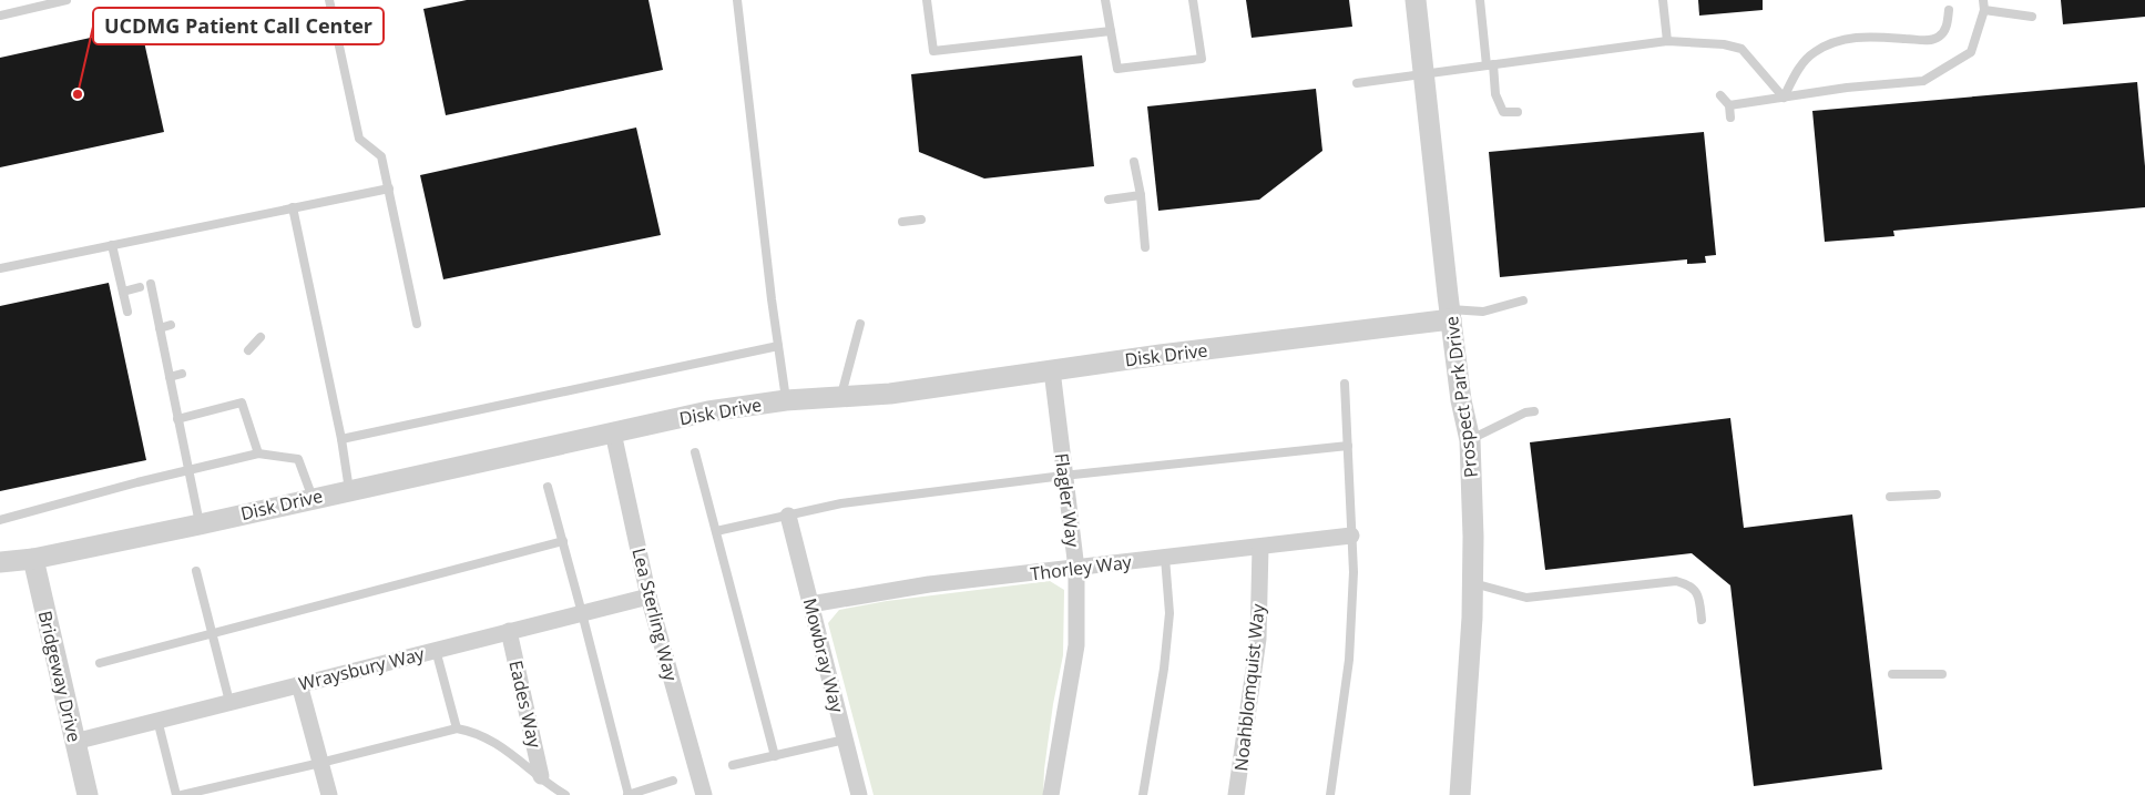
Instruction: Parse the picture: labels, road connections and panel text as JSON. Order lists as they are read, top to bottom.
{
  "streets": {
    "street": [
      "Disk Drive",
      "Prospect Park Drive",
      "Flagler Way",
      "Thorley Way",
      "Lea Sterling Way",
      "Mowbray Way",
      "Wraysbury Way",
      "Bridgeway Drive",
      "Noahblomquist Way",
      "Eades Way"
    ]
  },
  "crossings": [
    ["Disk Drive", "Prospect Park Drive"],
    ["Disk Drive", "Flagler Way"],
    ["Disk Drive", "Lea Sterling Way"],
    ["Disk Drive", "Bridgeway Drive"],
    ["Flagler Way", "Thorley Way"],
    ["Thorley Way", "Mowbray Way"],
    ["Thorley Way", "Noahblomquist Way"],
    ["Lea Sterling Way", "Wraysbury Way"],
    ["Wraysbury Way", "Bridgeway Drive"],
    ["Wraysbury Way", "Eades Way"]
  ],
  "places": ["UCDMG Patient Call Center"]
}
